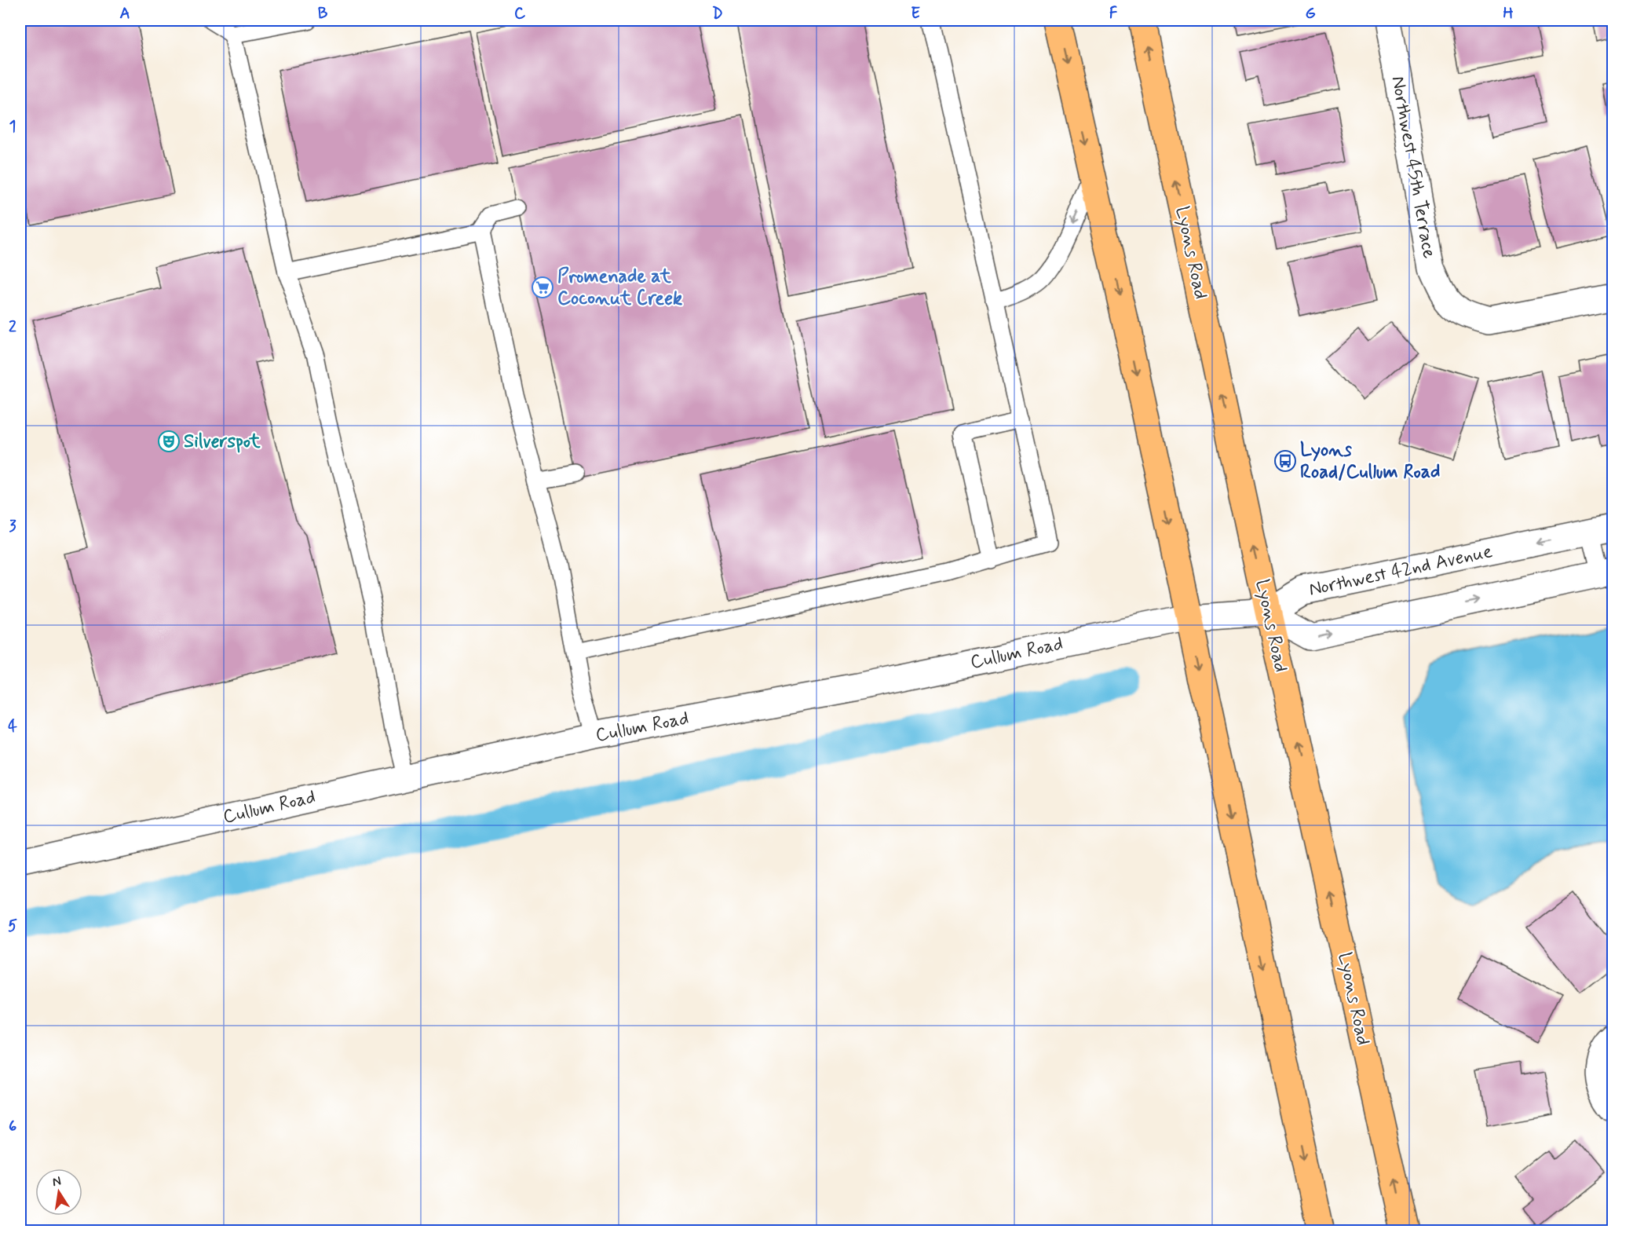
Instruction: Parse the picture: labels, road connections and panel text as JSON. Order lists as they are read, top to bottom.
{
  "streets": {
    "main road": ["Lyons Road"],
    "street": ["Northwest 45th Terrace", "Northwest 42nd Avenue", "Cullum Road"]
  },
  "crossings": [
    ["Lyons Road", "Northwest 42nd Avenue"],
    ["Lyons Road", "Cullum Road"],
    ["Northwest 42nd Avenue", "Cullum Road"]
  ],
  "places": {
    "supermarket": ["Promenade at Coconut Creek"],
    "theatre": ["Silverspot"],
    "bus stop": ["Lyons Road/Cullum Road"]
  },
  "north": "top",
  "grid": {
    "columns": [
      "A",
      "B",
      "C",
      "D",
      "E",
      "F",
      "G",
      "H"
    ],
    "rows": [
      "1",
      "2",
      "3",
      "4",
      "5",
      "6"
    ]
  }
}
